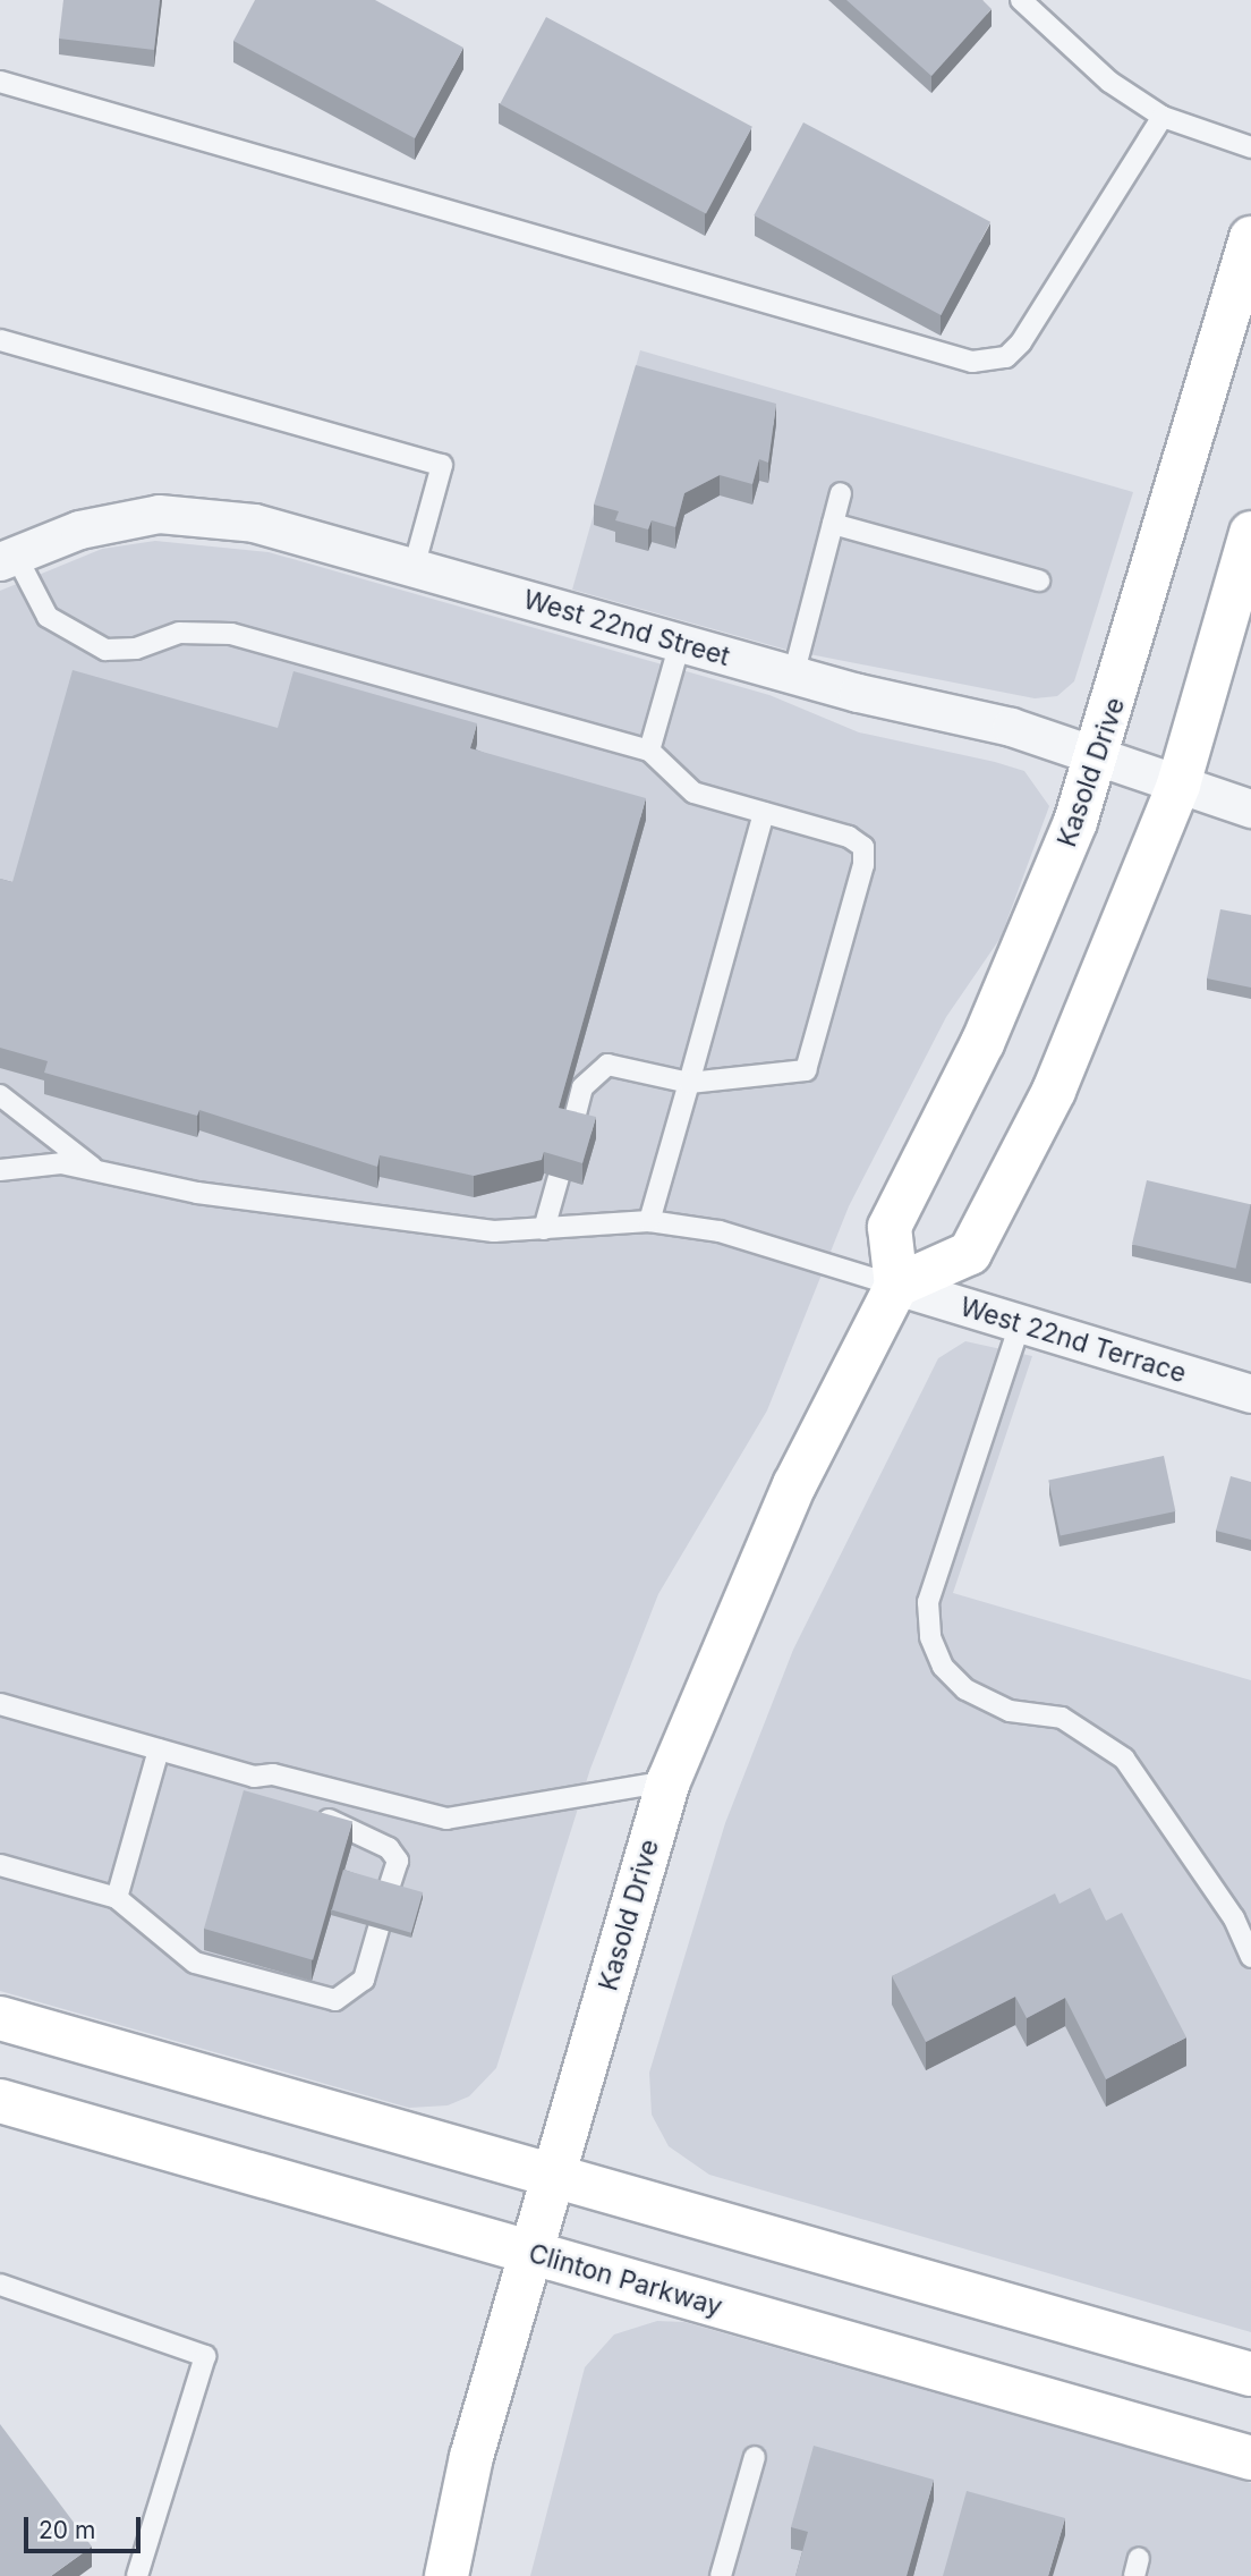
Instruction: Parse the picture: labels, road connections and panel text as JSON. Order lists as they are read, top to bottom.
{
  "streets": {
    "main road": ["Kasold Drive", "Clinton Parkway"],
    "street": ["West 22nd Street", "West 22nd Terrace"]
  },
  "crossings": [
    ["West 22nd Street", "Kasold Drive"],
    ["Kasold Drive", "West 22nd Terrace"],
    ["Kasold Drive", "Clinton Parkway"]
  ],
  "scale_bar": "20 m"
}
